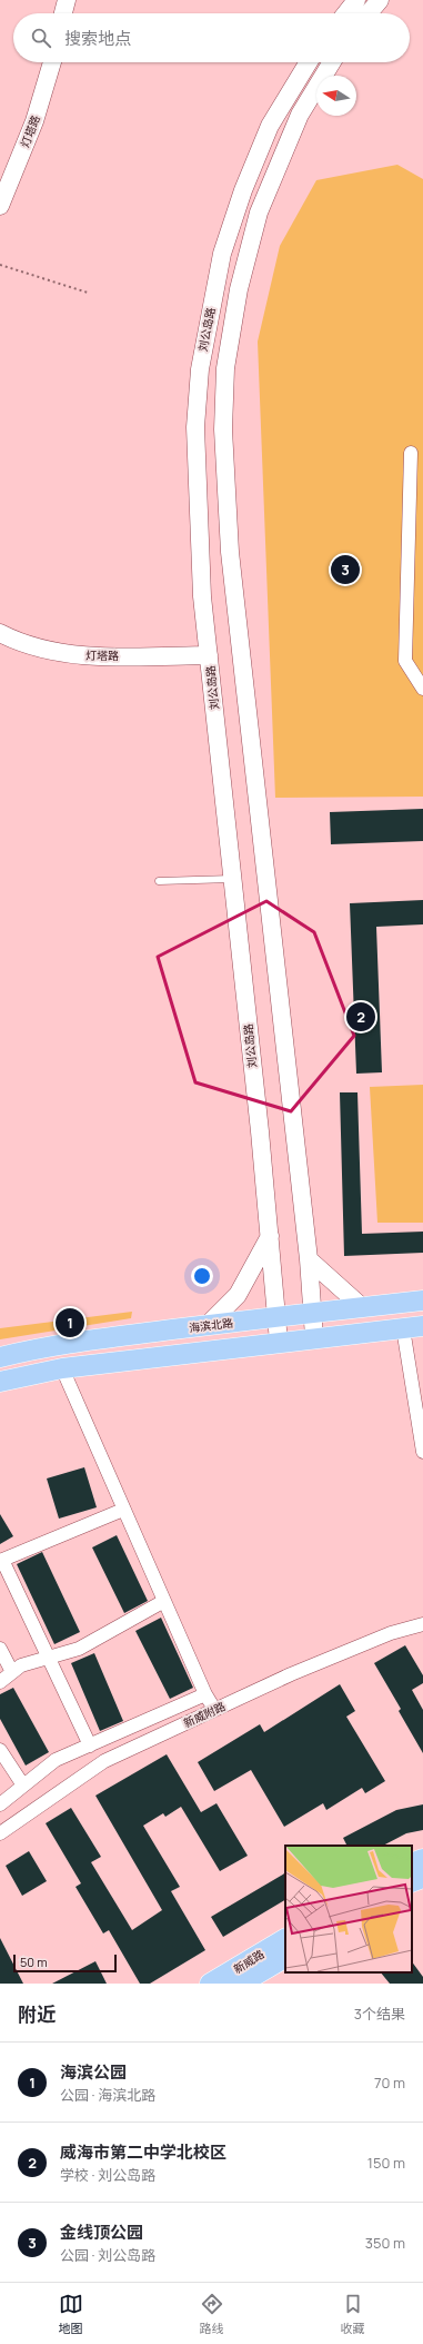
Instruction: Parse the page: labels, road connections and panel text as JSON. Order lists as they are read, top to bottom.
{
  "streets": {
    "main road": [
      "灯塔路",
      "刘公岛路",
      "海滨北路",
      "新威路"
    ],
    "street": ["新威附路"]
  },
  "crossings": [
    ["灯塔路", "刘公岛路"],
    ["刘公岛路", "海滨北路"]
  ],
  "scale_bar": "50 m",
  "north": "left",
  "page": {
    "search": "搜索地点",
    "pins": ["3", "2", "1"],
    "scale": "50 m",
    "heading": ["附近", "3个结果"],
    "list": [
      {
        "mark": "1",
        "name": "海滨公园",
        "note": "公园 · 海滨北路",
        "value": "70 m"
      },
      {
        "mark": "2",
        "name": "威海市第二中学北校区",
        "note": "学校 · 刘公岛路",
        "value": "150 m"
      },
      {
        "mark": "3",
        "name": "金线顶公园",
        "note": "公园 · 刘公岛路",
        "value": "350 m"
      }
    ],
    "nav": ["地图", "路线", "收藏"]
  }
}
